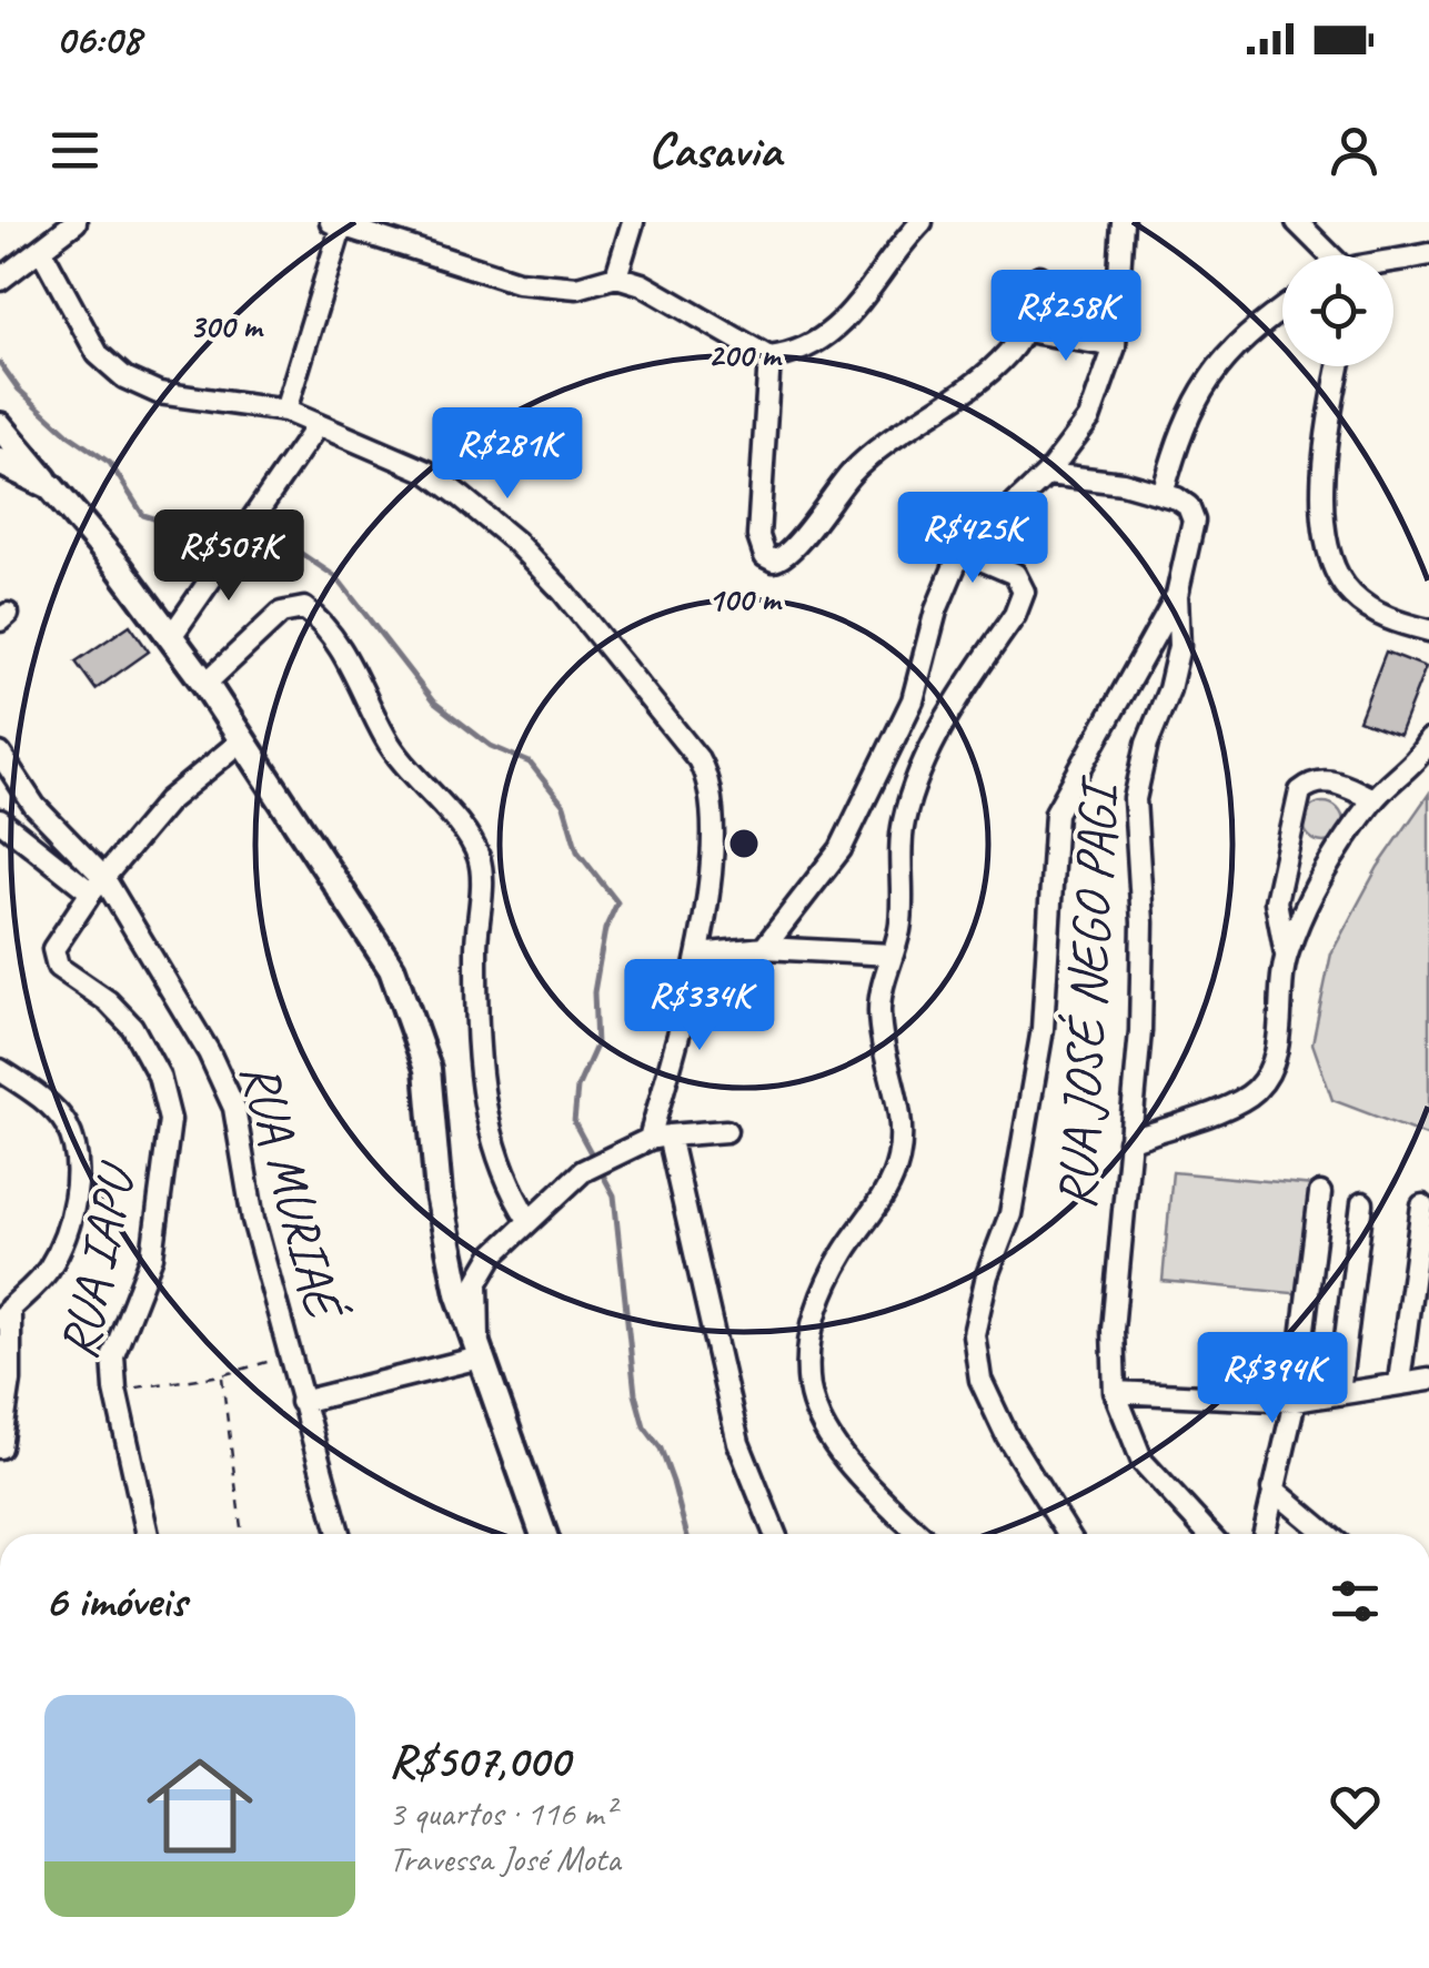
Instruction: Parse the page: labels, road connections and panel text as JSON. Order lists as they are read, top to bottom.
{
  "streets": {
    "street": ["RUA JOSÉ NEGO PAGI", "RUA MURIAÉ", "RUA IAPU"]
  },
  "crossings": [
    ["RUA MURIAÉ", "RUA IAPU"]
  ],
  "page": {
    "status": "06:08",
    "header": "Casavia",
    "price": [
      "R$258K",
      "R$281K",
      "R$425K",
      "R$507K",
      "R$334K",
      "R$394K"
    ],
    "heading": "6 imóveis",
    "list": [
      {
        "name": "R$507,000",
        "note": "3 quartos · 116 m² · Travessa José Mota"
      }
    ]
  },
  "rings": ["300 m", "200 m", "100 m"]
}
